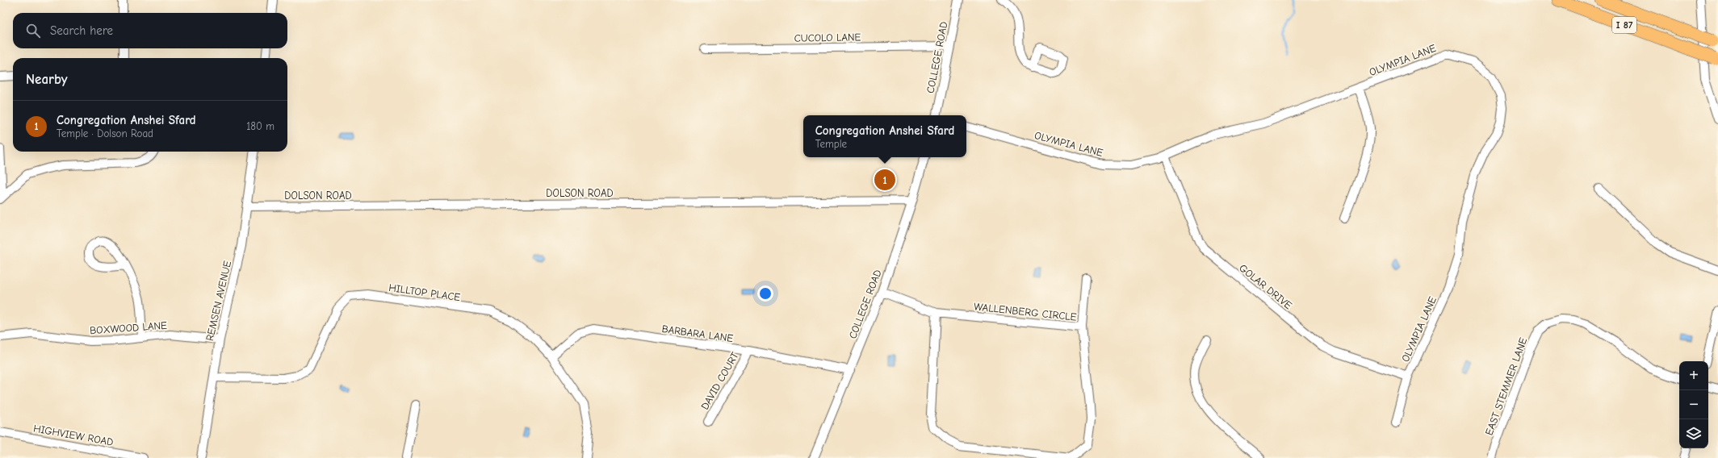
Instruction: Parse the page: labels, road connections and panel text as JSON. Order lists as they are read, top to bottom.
{
  "streets": {
    "highway": ["I 87"],
    "street": [
      "CUCOLO LANE",
      "COLLEGE ROAD",
      "OLYMPIA LANE",
      "DOLSON ROAD",
      "GOLAR DRIVE",
      "HILLTOP PLACE",
      "REMSEN AVENUE",
      "WALLENBERG CIRCLE",
      "BOXWOOD LANE",
      "BARBARA LANE",
      "DAVID COURT",
      "EAST STEMMER LANE",
      "HIGHVIEW ROAD"
    ]
  },
  "crossings": [
    ["CUCOLO LANE", "COLLEGE ROAD"],
    ["COLLEGE ROAD", "DOLSON ROAD"],
    ["COLLEGE ROAD", "WALLENBERG CIRCLE"],
    ["COLLEGE ROAD", "BARBARA LANE"],
    ["OLYMPIA LANE", "GOLAR DRIVE"],
    ["DOLSON ROAD", "REMSEN AVENUE"],
    ["HILLTOP PLACE", "REMSEN AVENUE"],
    ["HILLTOP PLACE", "BARBARA LANE"],
    ["REMSEN AVENUE", "BOXWOOD LANE"],
    ["BARBARA LANE", "DAVID COURT"]
  ],
  "page": {
    "search": "Search here",
    "heading": "Nearby",
    "list": [
      {
        "mark": "1",
        "name": "Congregation Anshei Sfard",
        "note": "Temple · Dolson Road",
        "value": "180 m"
      }
    ],
    "popup": ["Congregation Anshei Sfard", "Temple"],
    "pins": "1",
    "map_buttons": ["+", "−"]
  }
}
